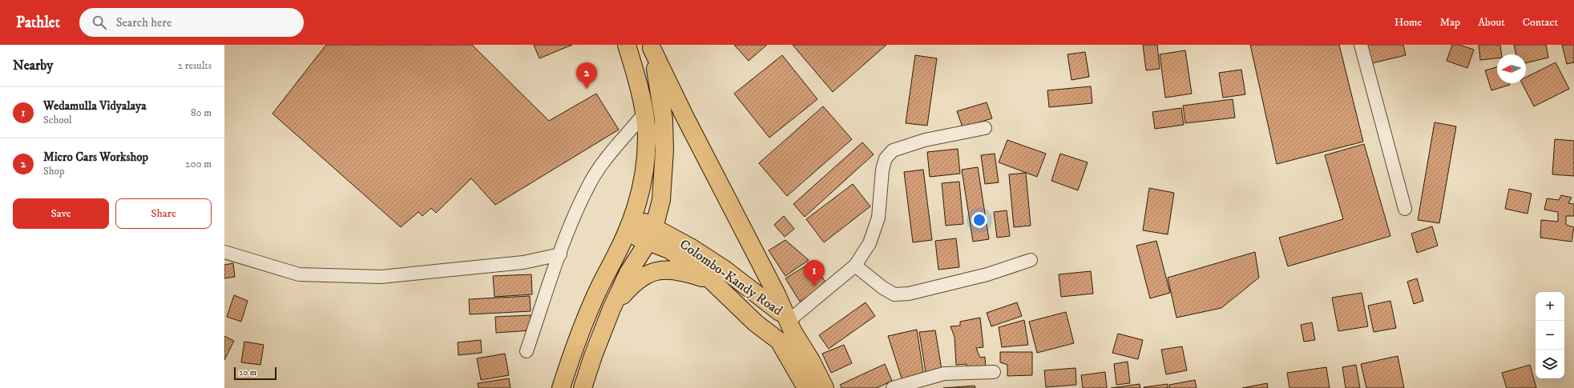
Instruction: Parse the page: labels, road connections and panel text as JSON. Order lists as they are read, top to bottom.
{
  "streets": {
    "highway": ["Colombo-Kandy Road"]
  },
  "scale_bar": "20 m",
  "north": "left",
  "page": {
    "header": "Pathlet",
    "search": "Search here",
    "nav": [
      "Home",
      "Map",
      "About",
      "Contact"
    ],
    "heading": ["Nearby", "2 results"],
    "pins": ["2", "1"],
    "list": [
      {
        "mark": "1",
        "name": "Wedamulla Vidyalaya",
        "note": "School",
        "value": "80 m"
      },
      {
        "mark": "2",
        "name": "Micro Cars Workshop",
        "note": "Shop",
        "value": "200 m"
      }
    ],
    "buttons": ["Save", "Share"],
    "map_buttons": ["+", "−"],
    "scale": "20 m"
  }
}
